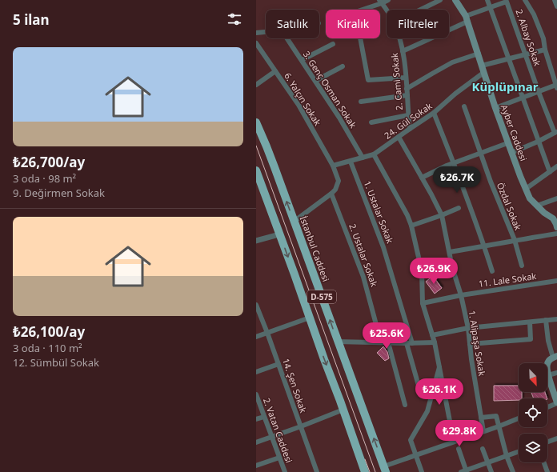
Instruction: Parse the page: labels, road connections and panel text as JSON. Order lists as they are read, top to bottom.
{
  "streets": {
    "highway": ["İstanbul Caddesi", "D-575"],
    "main road": ["Ayber Caddesi"],
    "street": [
      "2. Albay Sokak",
      "2. Cami Sokak",
      "3. Genç Osman Sokak",
      "6. Yalçın Sokak",
      "24. Gül Sokak",
      "Özdal Sokak",
      "1. Ustalar Sokak",
      "2. Ustalar Sokak",
      "11. Lale Sokak",
      "1. Alipaşa Sokak",
      "14. Şen Sokak",
      "2. Vatan Caddesi"
    ]
  },
  "crossings": [
    ["2. Cami Sokak", "24. Gül Sokak"],
    ["3. Genç Osman Sokak", "24. Gül Sokak"],
    ["6. Yalçın Sokak", "24. Gül Sokak"],
    ["6. Yalçın Sokak", "2. Ustalar Sokak"],
    ["24. Gül Sokak", "Ayber Caddesi"],
    ["24. Gül Sokak", "1. Ustalar Sokak"],
    ["24. Gül Sokak", "1. Alipaşa Sokak"],
    ["11. Lale Sokak", "1. Alipaşa Sokak"]
  ],
  "districts": ["Küplüpınar"],
  "north": "bottom right",
  "page": {
    "heading": "5 ilan",
    "chip": ["Satılık", "Kiralık", "Filtreler"],
    "list": [
      {
        "name": "₺26,700/ay",
        "note": "3 oda · 98 m² · 9. Değirmen Sokak"
      },
      {
        "name": "₺26,100/ay",
        "note": "3 oda · 110 m² · 12. Sümbül Sokak"
      }
    ],
    "price": [
      "₺26.7K",
      "₺26.9K",
      "₺25.6K",
      "₺26.1K",
      "₺29.8K"
    ]
  }
}
